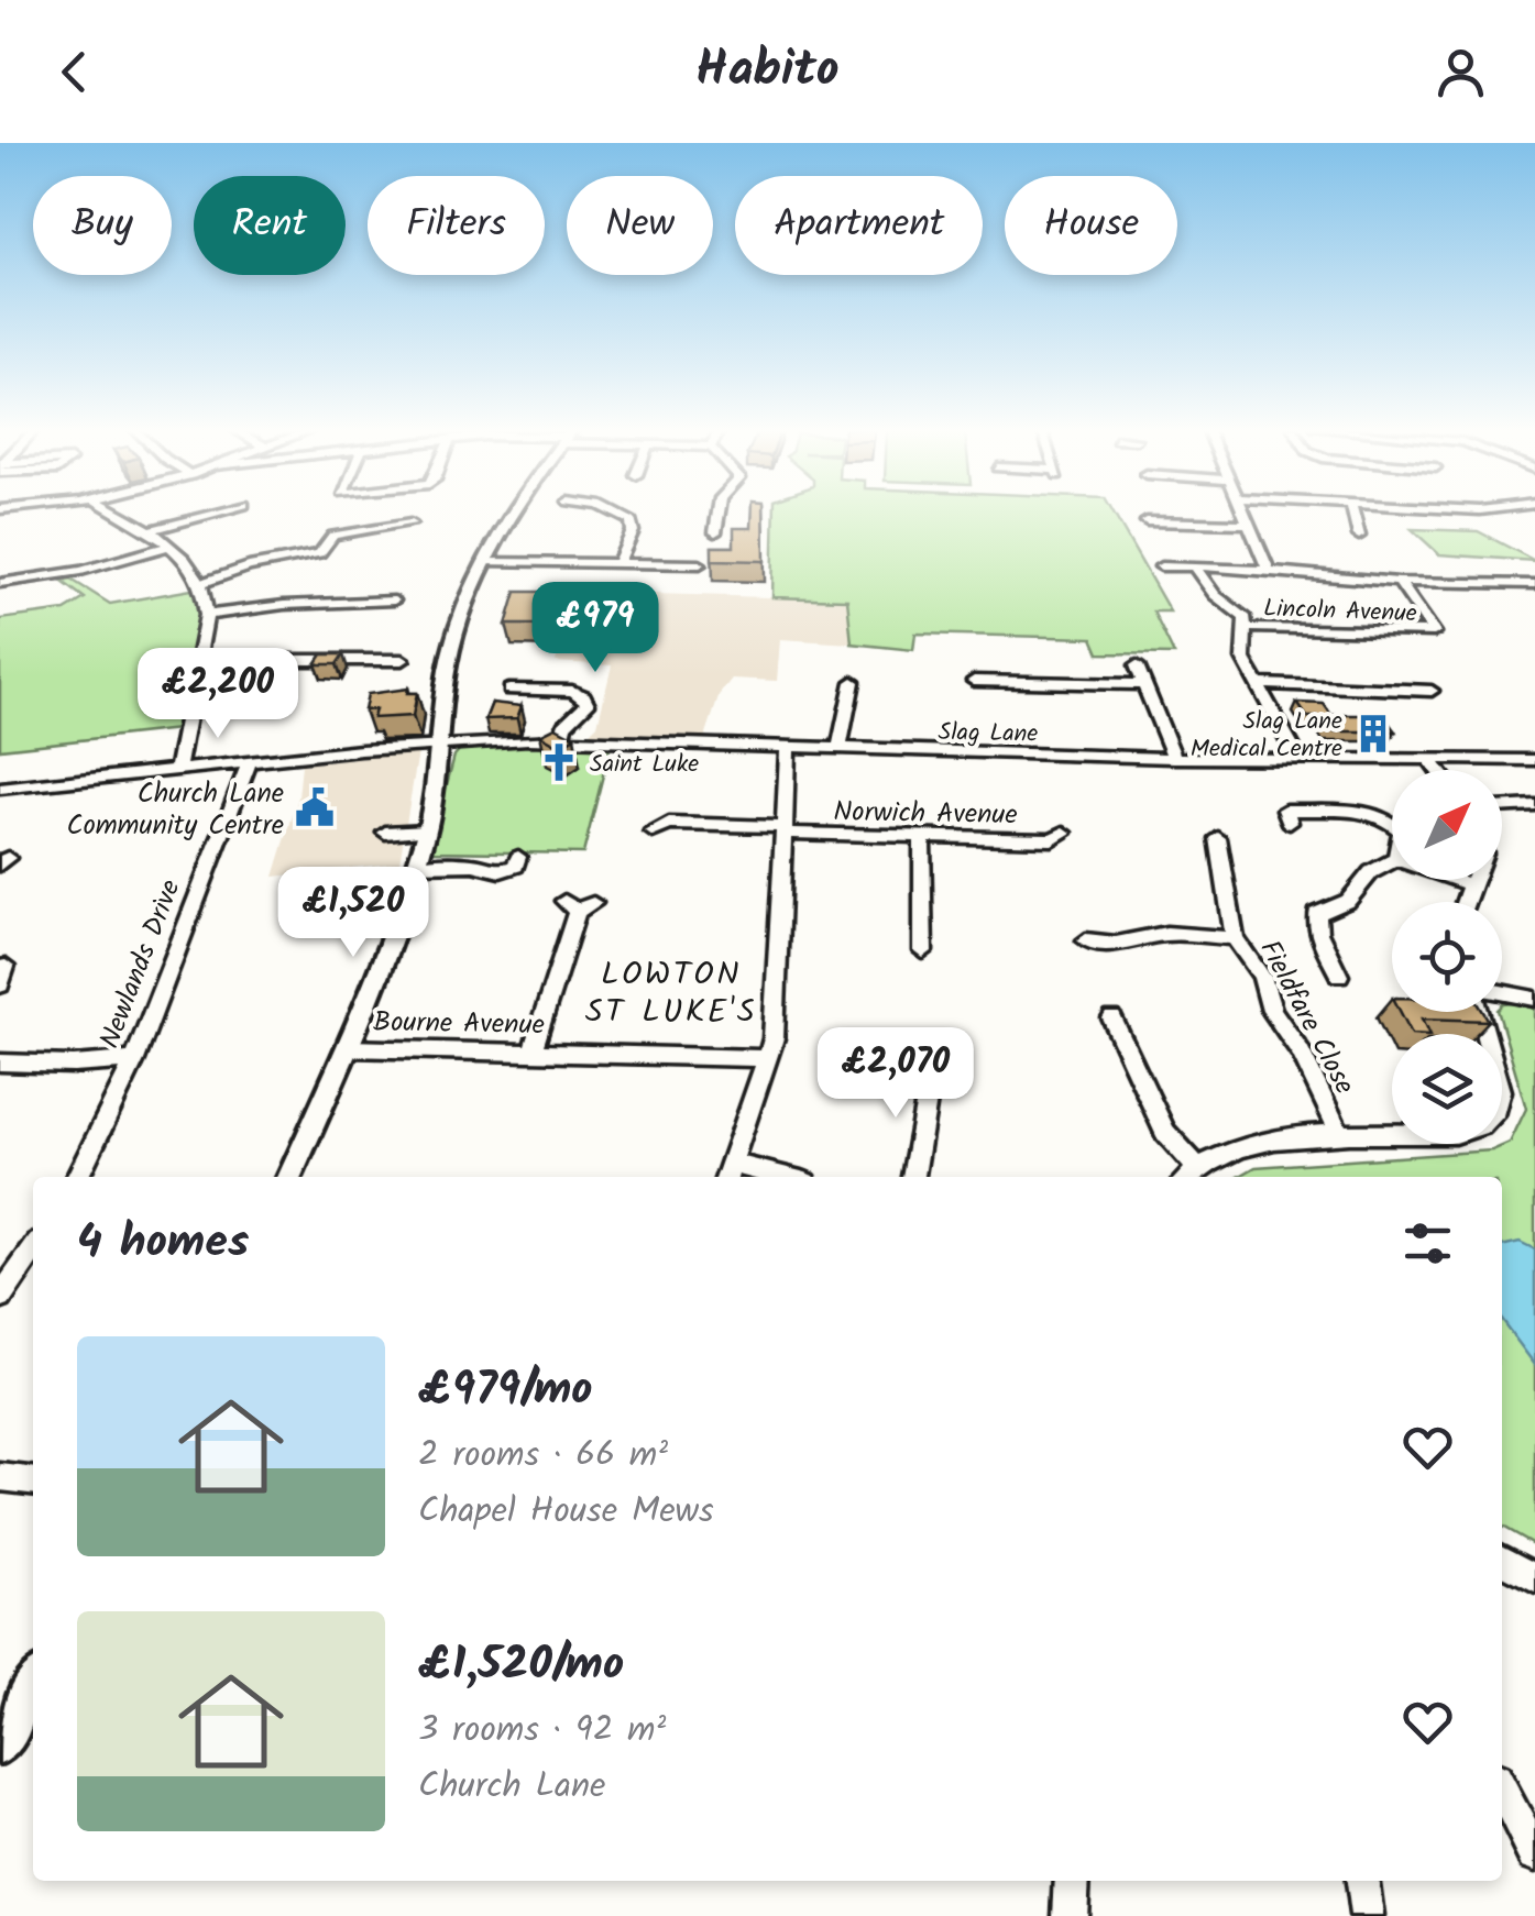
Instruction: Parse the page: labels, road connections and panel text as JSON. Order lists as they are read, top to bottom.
{
  "streets": {
    "street": [
      "Lincoln Avenue",
      "Slag Lane",
      "Norwich Avenue",
      "Newlands Drive",
      "Fieldfare Close",
      "Bourne Avenue"
    ]
  },
  "crossings": [
    ["Slag Lane", "Newlands Drive"]
  ],
  "districts": ["LOWTON ST LUKE'S"],
  "places": {
    "building": ["Slag Lane Medical Centre"],
    "church": ["Saint Luke"],
    "public building": ["Church Lane Community Centre"]
  },
  "north": "top right",
  "page": {
    "header": "Habito",
    "chip": [
      "Buy",
      "Rent",
      "Filters",
      "New",
      "Apartment",
      "House"
    ],
    "price": [
      "£979",
      "£2,200",
      "£1,520",
      "£2,070"
    ],
    "heading": "4 homes",
    "list": [
      {
        "name": "£979/mo",
        "note": "2 rooms · 66 m² · Chapel House Mews"
      },
      {
        "name": "£1,520/mo",
        "note": "3 rooms · 92 m² · Church Lane"
      }
    ]
  }
}
